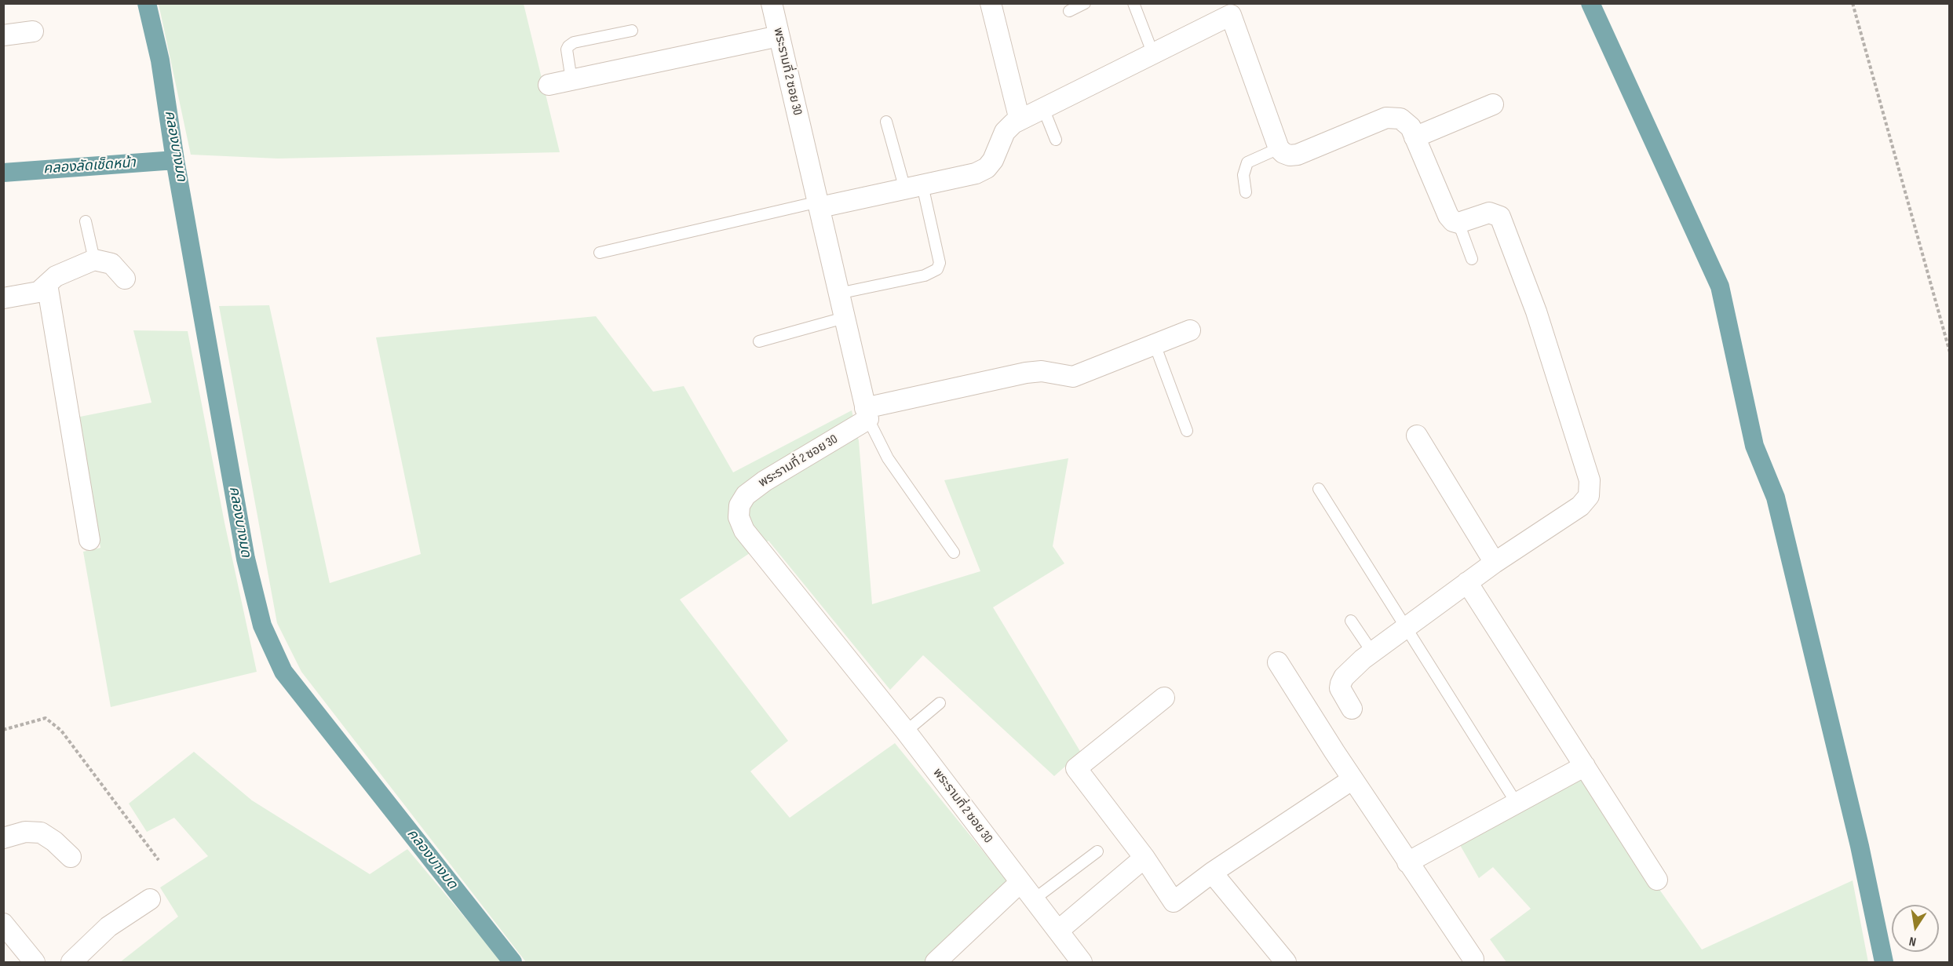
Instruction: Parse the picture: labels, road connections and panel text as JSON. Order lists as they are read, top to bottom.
{
  "streets": {
    "street": ["พระรามที่ 2 ซอย 30"]
  },
  "water": ["คลองบางมด", "คลองลัดเช็ดหน้า"],
  "north": "bottom"
}
